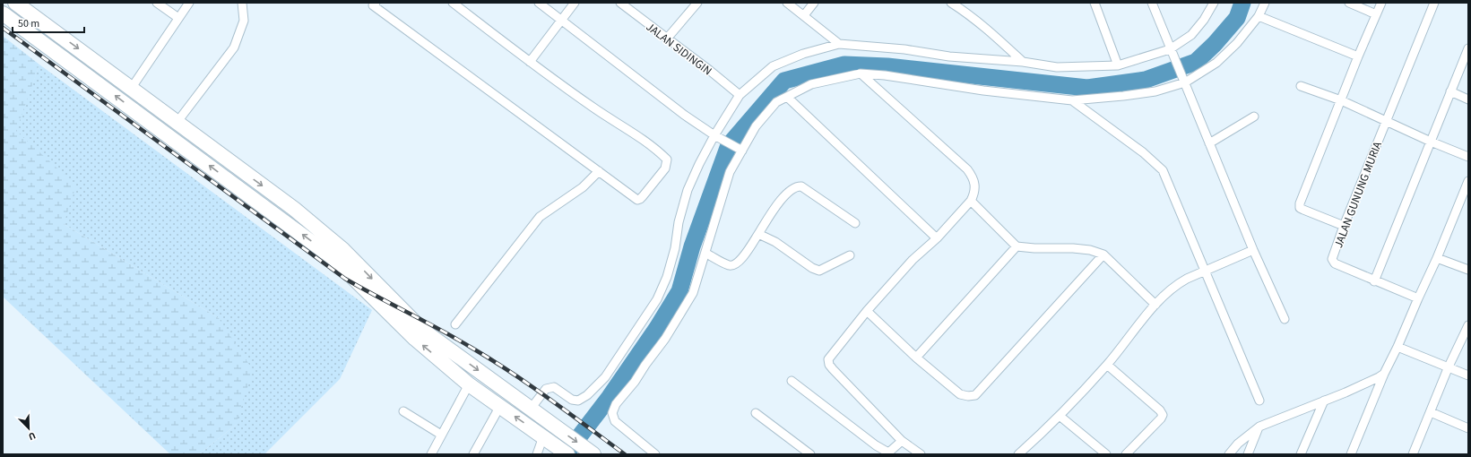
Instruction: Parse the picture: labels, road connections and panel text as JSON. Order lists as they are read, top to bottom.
{
  "streets": {
    "street": ["JALAN SIDINGIN", "JALAN GUNUNG MURIA"]
  },
  "scale_bar": "50 m",
  "north": "bottom right"
}
